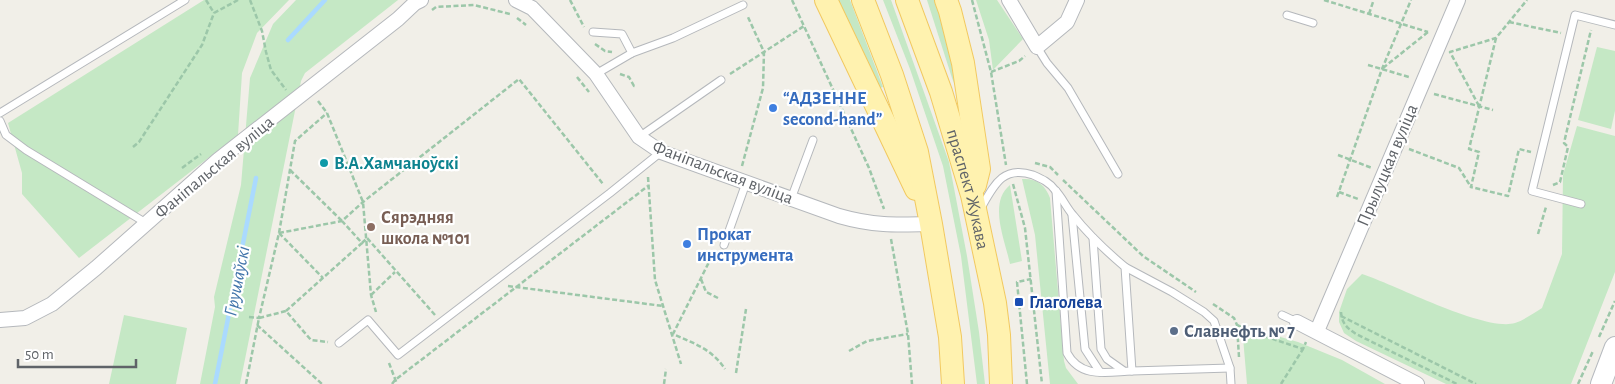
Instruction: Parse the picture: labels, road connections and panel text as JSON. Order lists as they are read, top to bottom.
{
  "streets": {
    "main road": ["праспект Жукава"],
    "street": ["Прылуцкая вуліца", "Фаніпальская вуліца"]
  },
  "water": ["Грушаўскі"],
  "places": {
    "other": [
      "“АДЗЕННЕ second-hand”",
      "В.А.Хамчаноўскі",
      "Сярэдняя школа №101",
      "Прокат инструмента",
      "Славнефть № 7"
    ],
    "transit": ["Глаголева"]
  },
  "scale_bar": "50 m"
}
